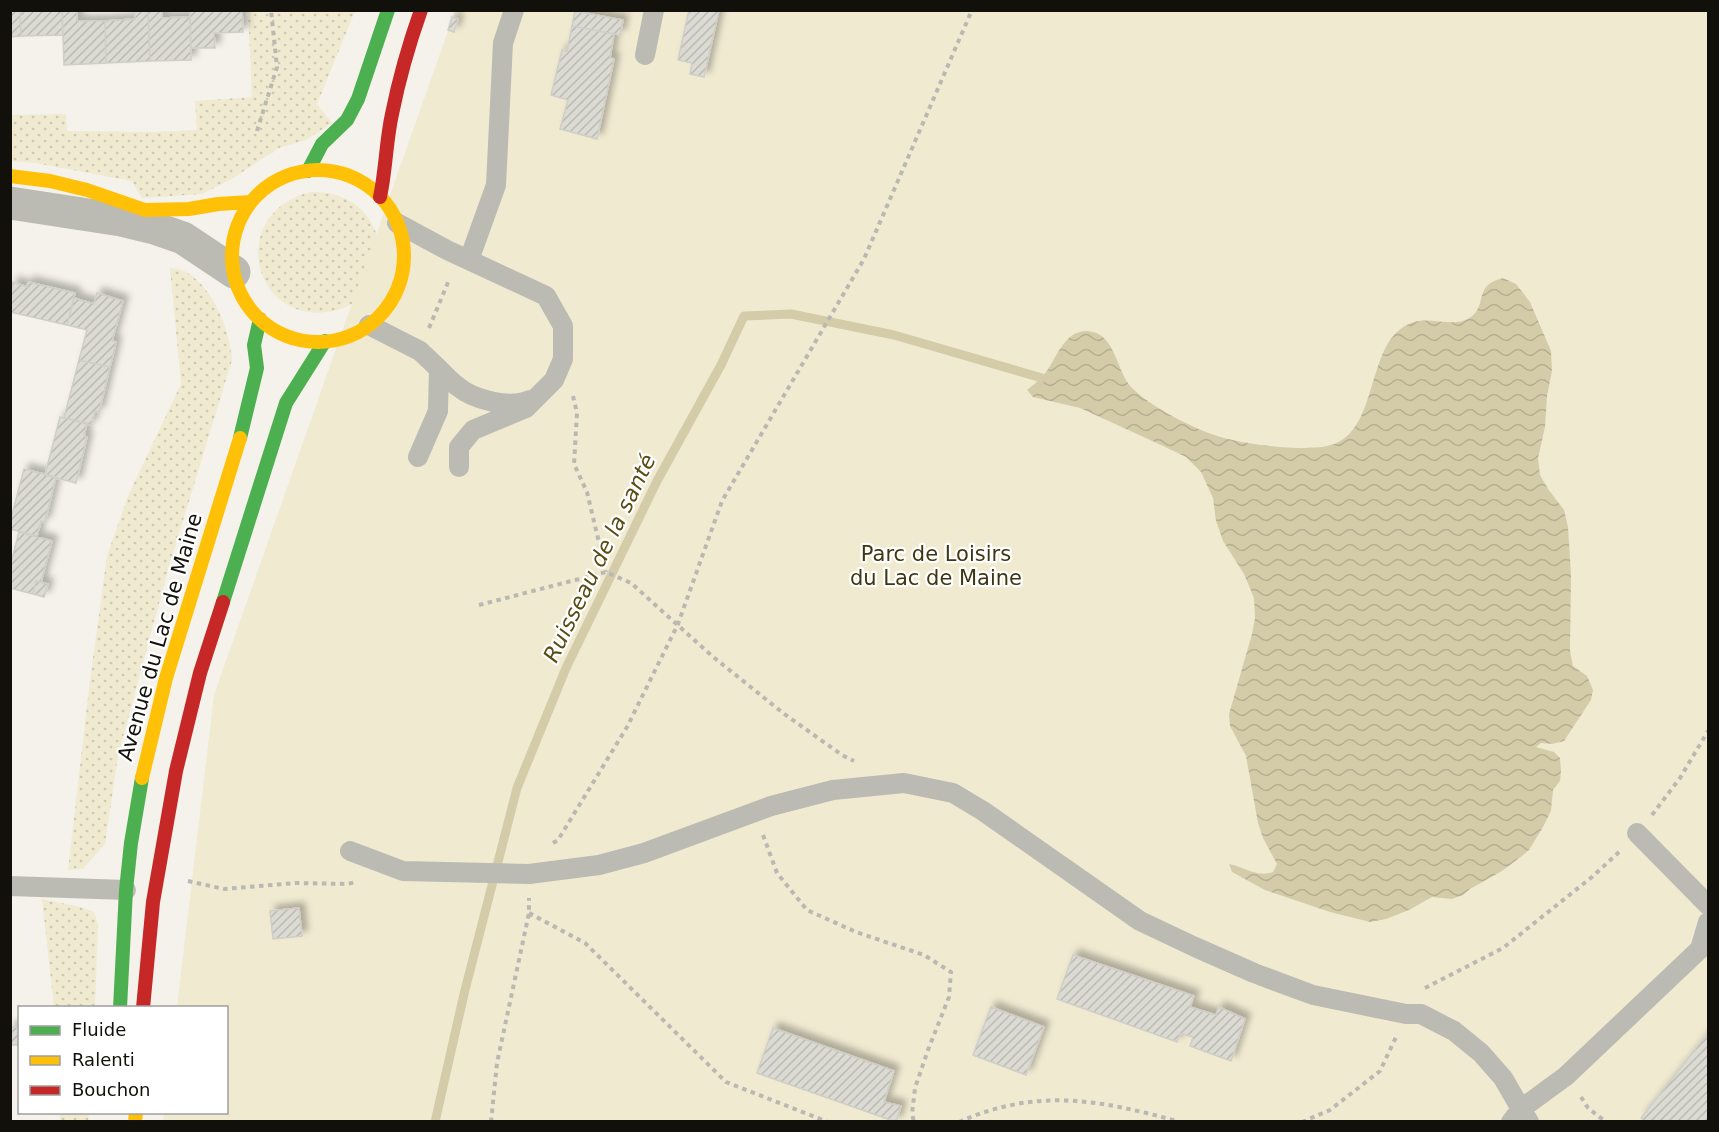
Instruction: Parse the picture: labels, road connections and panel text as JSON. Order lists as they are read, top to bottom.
{
  "streets": {
    "street": ["Avenue du Lac de Maine"]
  },
  "water": ["Ruisseau de la santé"],
  "parks": ["Parc de Loisirs du Lac de Maine"],
  "legend": ["Fluide", "Ralenti", "Bouchon"]
}
